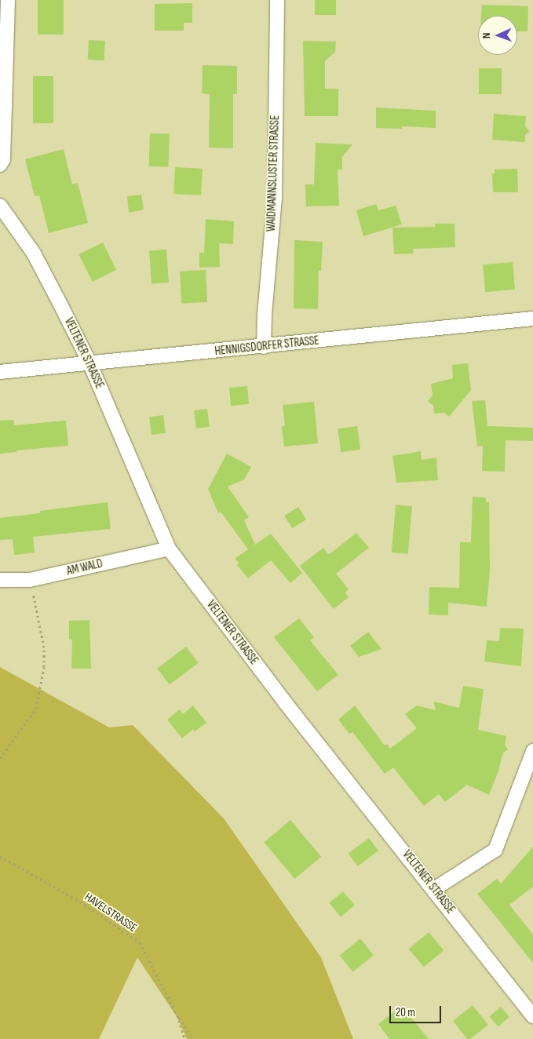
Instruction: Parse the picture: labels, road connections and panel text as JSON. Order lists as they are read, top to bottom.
{
  "streets": {
    "street": [
      "WAIDMANNSLUSTER STRASSE",
      "HENNIGSDORFER STRASSE",
      "VELTENER STRASSE",
      "AM WALD"
    ],
    "path": ["HAVELSTRASSE"]
  },
  "crossings": [
    ["WAIDMANNSLUSTER STRASSE", "HENNIGSDORFER STRASSE"],
    ["HENNIGSDORFER STRASSE", "VELTENER STRASSE"],
    ["VELTENER STRASSE", "AM WALD"]
  ],
  "scale_bar": "20 m",
  "north": "left"
}
